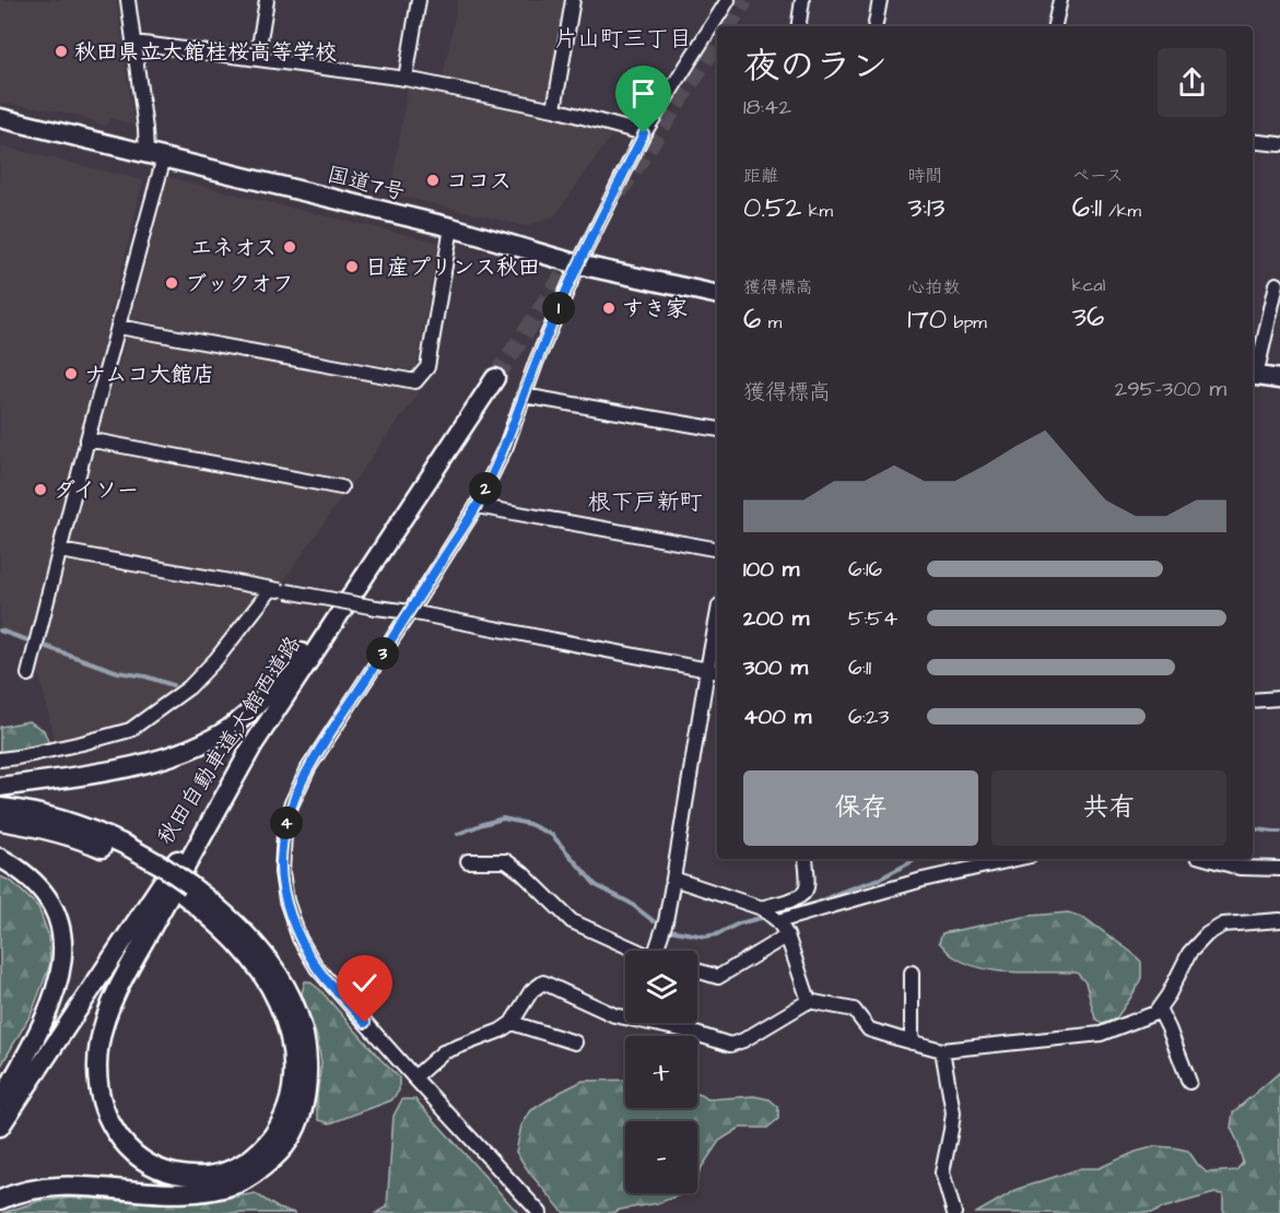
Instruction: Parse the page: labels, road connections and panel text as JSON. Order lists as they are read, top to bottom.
{
  "streets": {
    "highway": ["国道7号", "秋田自動車道;大館西道路"]
  },
  "districts": ["片山町三丁目", "根下戸新町"],
  "places": [
    "秋田県立大館桂桜高等学校",
    "ココス",
    "エネオス",
    "日産プリンス秋田",
    "ブックオフ",
    "すき家",
    "ナムコ大館店",
    "ダイソー"
  ],
  "page": {
    "heading": ["夜のラン", "18:42"],
    "stats": [
      ["距離", "0.52 km"],
      ["時間", "3:13"],
      ["ペース", "6:11 /km"],
      ["獲得標高", "6 m"],
      ["心拍数", "170 bpm"],
      ["kcal", "36"]
    ],
    "pins": [
      "1",
      "2",
      "3",
      "4"
    ],
    "chart": ["獲得標高", "295–300 m"],
    "list": [
      {
        "name": "100 m",
        "note": "6:16"
      },
      {
        "name": "200 m",
        "note": "5:54"
      },
      {
        "name": "300 m",
        "note": "6:11"
      },
      {
        "name": "400 m",
        "note": "6:23"
      }
    ],
    "buttons": ["保存", "共有"],
    "map_buttons": ["+", "−"]
  }
}
